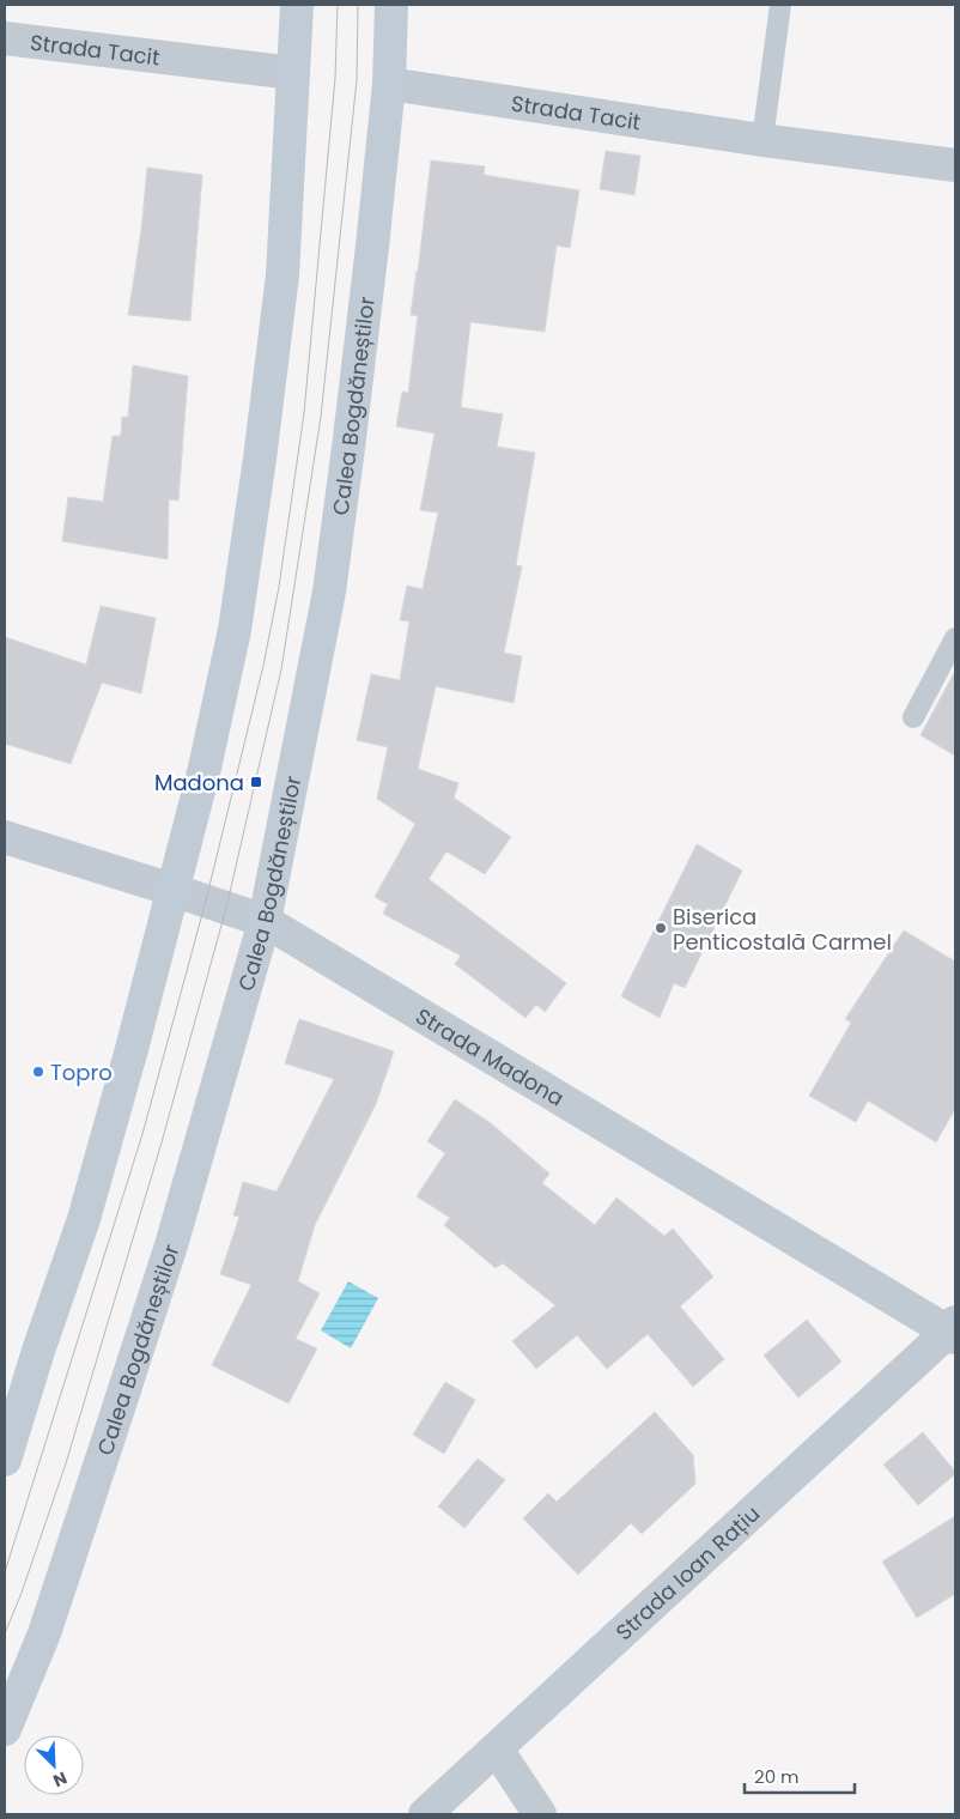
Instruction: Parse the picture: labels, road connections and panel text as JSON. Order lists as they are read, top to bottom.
{
  "streets": {
    "main road": ["Calea Bogdăneștilor"],
    "street": ["Strada Tacit", "Strada Madona", "Strada Ioan Rațiu"]
  },
  "crossings": [
    ["Strada Tacit", "Calea Bogdăneștilor"],
    ["Calea Bogdăneștilor", "Strada Madona"],
    ["Strada Madona", "Strada Ioan Rațiu"]
  ],
  "places": {
    "transit": ["Madona"],
    "other": ["Biserica Penticostală Carmel", "Topro"]
  },
  "scale_bar": "20 m",
  "north": "bottom right"
}
